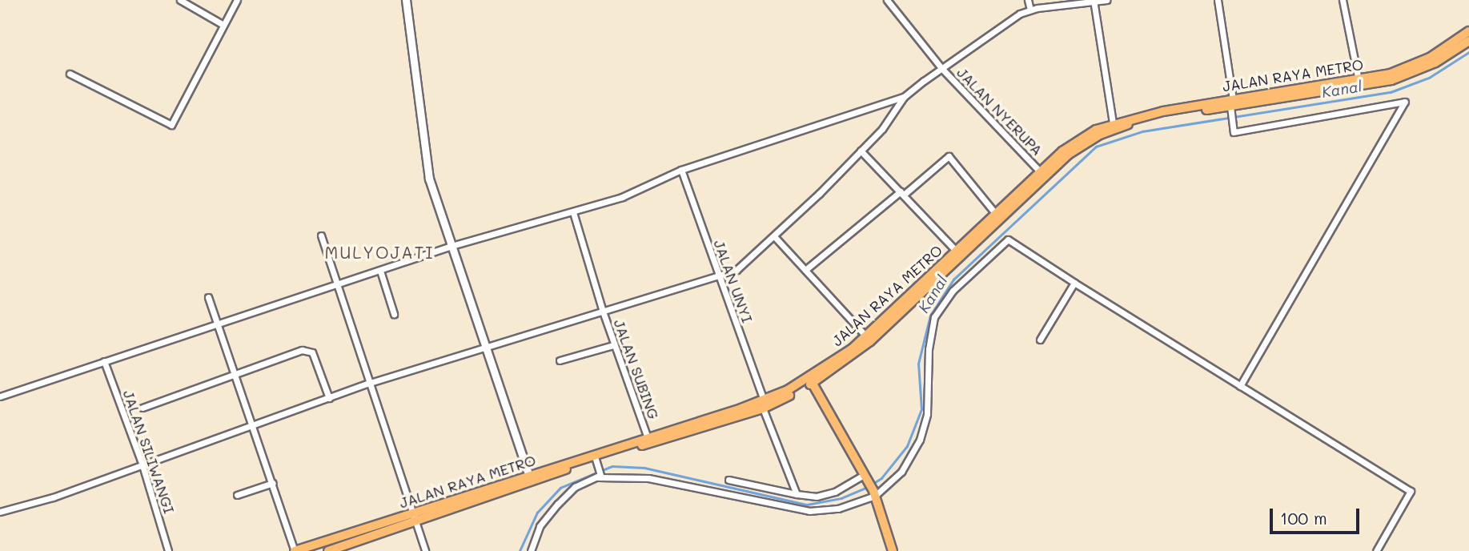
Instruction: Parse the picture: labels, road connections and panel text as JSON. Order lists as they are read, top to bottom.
{
  "streets": {
    "main road": ["JALAN RAYA METRO"],
    "street": [
      "JALAN NYERUPA",
      "JALAN UNYI",
      "JALAN SUBING",
      "JALAN SILIWANGI"
    ]
  },
  "crossings": [
    ["JALAN RAYA METRO", "JALAN NYERUPA"],
    ["JALAN RAYA METRO", "JALAN UNYI"],
    ["JALAN RAYA METRO", "JALAN SUBING"]
  ],
  "districts": ["MULYOJATI"],
  "water": ["Kanal"],
  "scale_bar": "100 m"
}
